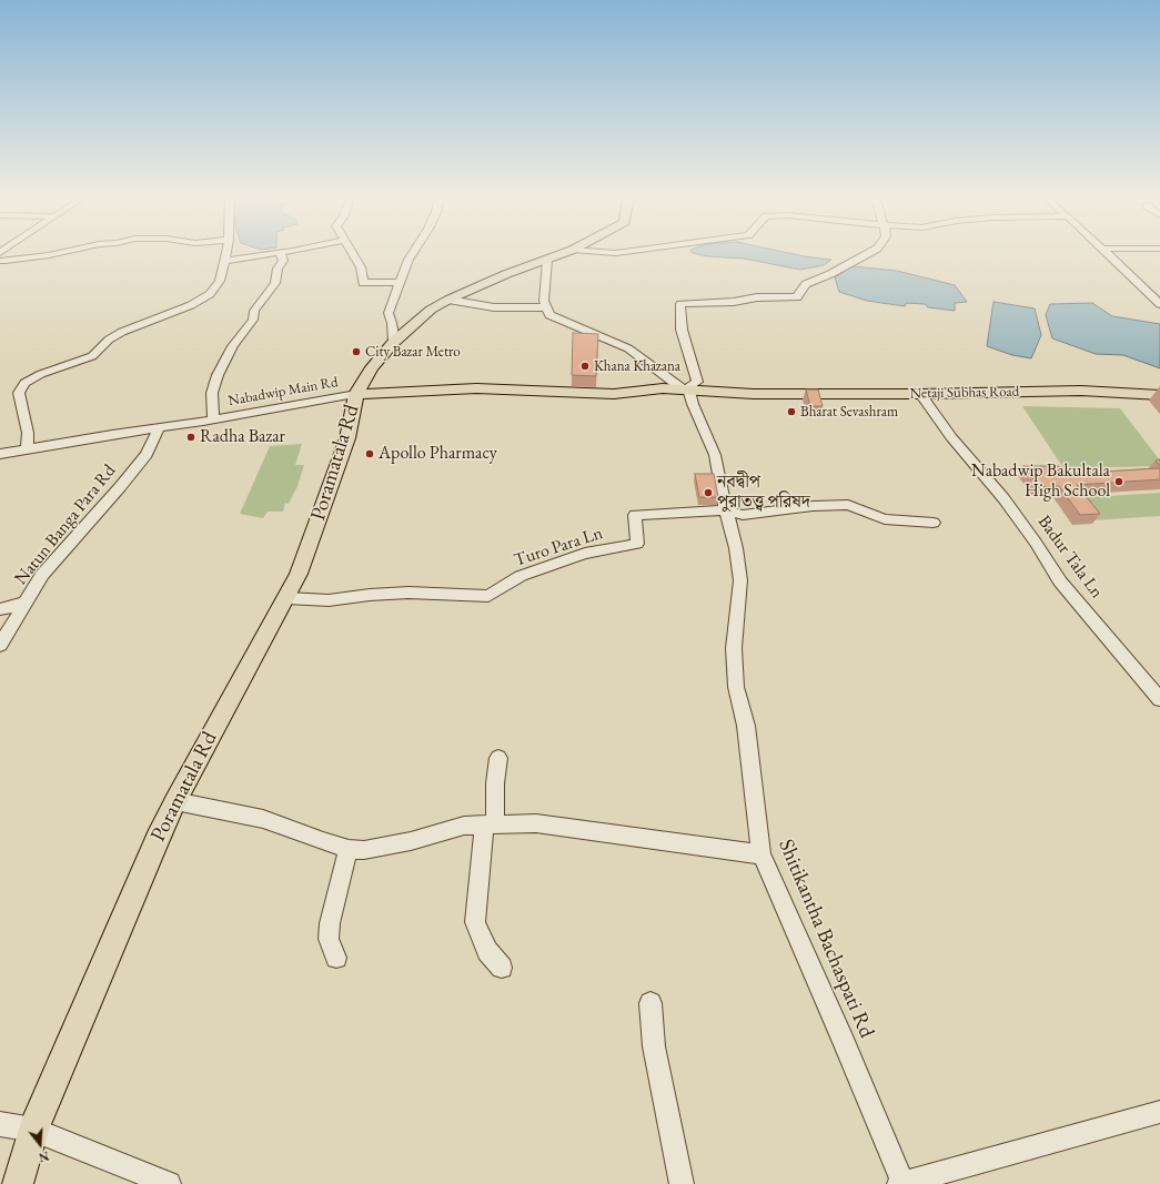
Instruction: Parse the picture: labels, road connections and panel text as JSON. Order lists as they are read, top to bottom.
{
  "streets": {
    "main road": ["Nabadwip Main Rd", "Netaji Subhas Road", "Poramatala Rd"],
    "street": [
      "Natun Banga Para Rd",
      "Turo Para Ln",
      "Badur Tala Ln",
      "Shitikantha Bachaspati Rd"
    ]
  },
  "crossings": [
    ["Nabadwip Main Rd", "Netaji Subhas Road"],
    ["Nabadwip Main Rd", "Poramatala Rd"],
    ["Nabadwip Main Rd", "Natun Banga Para Rd"],
    ["Netaji Subhas Road", "Poramatala Rd"],
    ["Netaji Subhas Road", "Badur Tala Ln"],
    ["Netaji Subhas Road", "Shitikantha Bachaspati Rd"],
    ["Poramatala Rd", "Turo Para Ln"],
    ["Turo Para Ln", "Shitikantha Bachaspati Rd"]
  ],
  "places": [
    "City Bazar Metro",
    "Khana Khazana",
    "Bharat Sevashram",
    "Radha Bazar",
    "Apollo Pharmacy",
    "Nabadwip Bakultala High School",
    "নবদ্বীপ পুরাতত্ত্ব পরিষদ"
  ],
  "north": "bottom"
}
